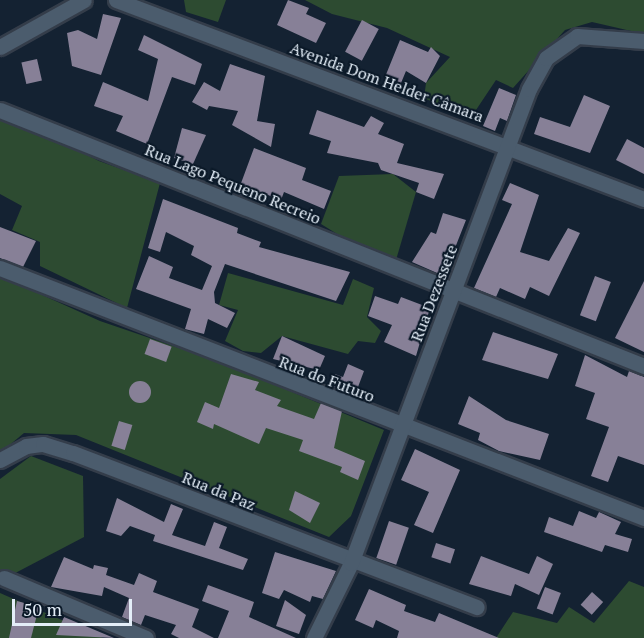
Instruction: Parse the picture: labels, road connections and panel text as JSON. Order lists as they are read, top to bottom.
{
  "streets": {
    "street": [
      "Avenida Dom Helder Câmara",
      "Rua Lago Pequeno Recreio",
      "Rua Dezessete",
      "Rua do Futuro",
      "Rua da Paz"
    ]
  },
  "crossings": [
    ["Avenida Dom Helder Câmara", "Rua Dezessete"],
    ["Rua Lago Pequeno Recreio", "Rua Dezessete"],
    ["Rua Dezessete", "Rua do Futuro"],
    ["Rua Dezessete", "Rua da Paz"]
  ],
  "scale_bar": "50 m"
}
